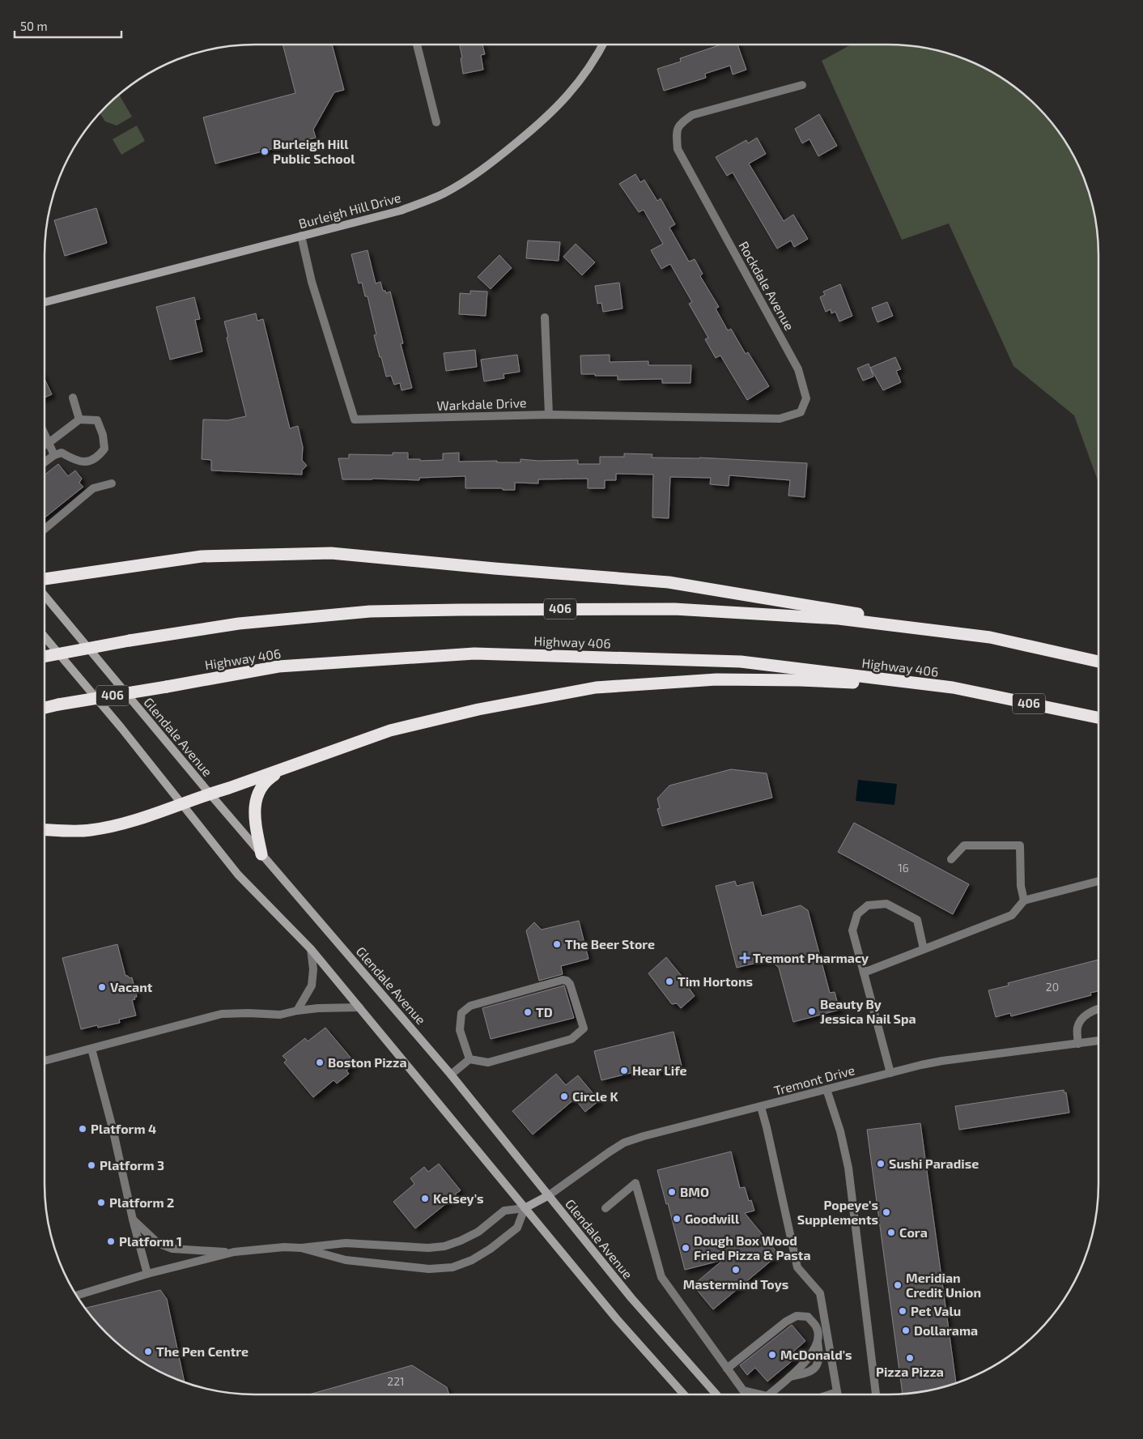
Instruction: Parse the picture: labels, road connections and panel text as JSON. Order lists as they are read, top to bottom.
{
  "streets": {
    "highway": ["406", "Highway 406"],
    "main road": ["Burleigh Hill Drive", "Glendale Avenue"],
    "street": ["Rockdale Avenue", "Warkdale Drive", "Tremont Drive"]
  },
  "crossings": [
    ["Burleigh Hill Drive", "Warkdale Drive"],
    ["Rockdale Avenue", "Warkdale Drive"],
    ["Glendale Avenue", "Tremont Drive"]
  ],
  "places": {
    "other": [
      "Burleigh Hill Public School",
      "The Beer Store",
      "Tim Hortons",
      "Vacant",
      "Beauty By Jessica Nail Spa",
      "TD",
      "Boston Pizza",
      "Hear Life",
      "Circle K",
      "Platform 4",
      "Sushi Paradise",
      "Platform 3",
      "BMO",
      "Kelsey's",
      "Platform 2",
      "Popeye's Supplements",
      "Goodwill",
      "Cora",
      "Platform 1",
      "Dough Box Wood Fried Pizza & Pasta",
      "Mastermind Toys",
      "Meridian Credit Union",
      "Pet Valu",
      "Dollarama",
      "The Pen Centre",
      "McDonald's",
      "Pizza Pizza"
    ],
    "health": ["Tremont Pharmacy"]
  },
  "house_numbers": ["16", "20", "221"],
  "scale_bar": "50 m"
}
